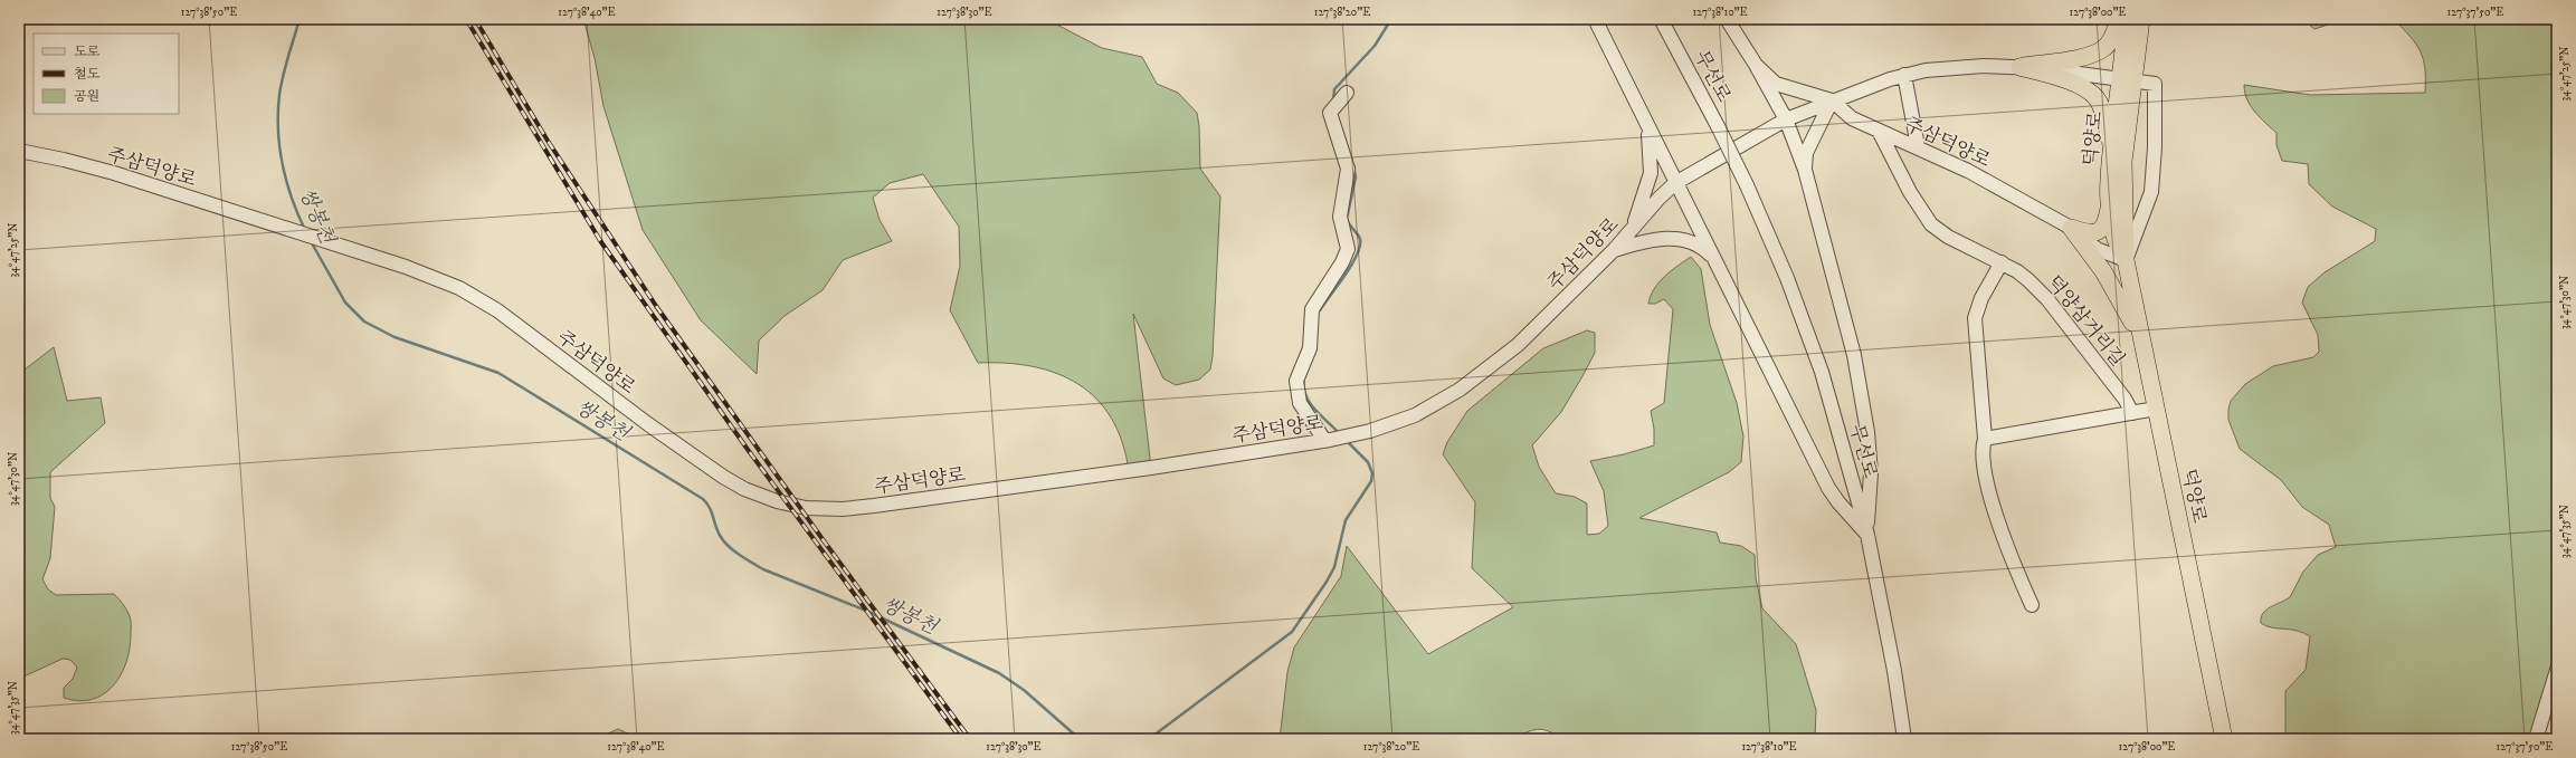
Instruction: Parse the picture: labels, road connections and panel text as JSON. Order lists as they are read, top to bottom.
{
  "streets": {
    "main road": ["덕양로"],
    "street": ["무선로", "주삼덕양로", "덕양삼거리길"]
  },
  "crossings": [
    ["덕양로", "주삼덕양로"],
    ["주삼덕양로", "덕양삼거리길"]
  ],
  "water": ["쌍봉천"],
  "legend": ["도로", "철도", "공원"],
  "coordinates": [
    "127°38'50\"E",
    "127°38'40\"E",
    "127°38'30\"E",
    "127°38'20\"E",
    "127°38'10\"E",
    "127°38'00\"E",
    "127°37'50\"E",
    "34°47'25\"N",
    "34°47'30\"N",
    "34°47'35\"N"
  ]
}
